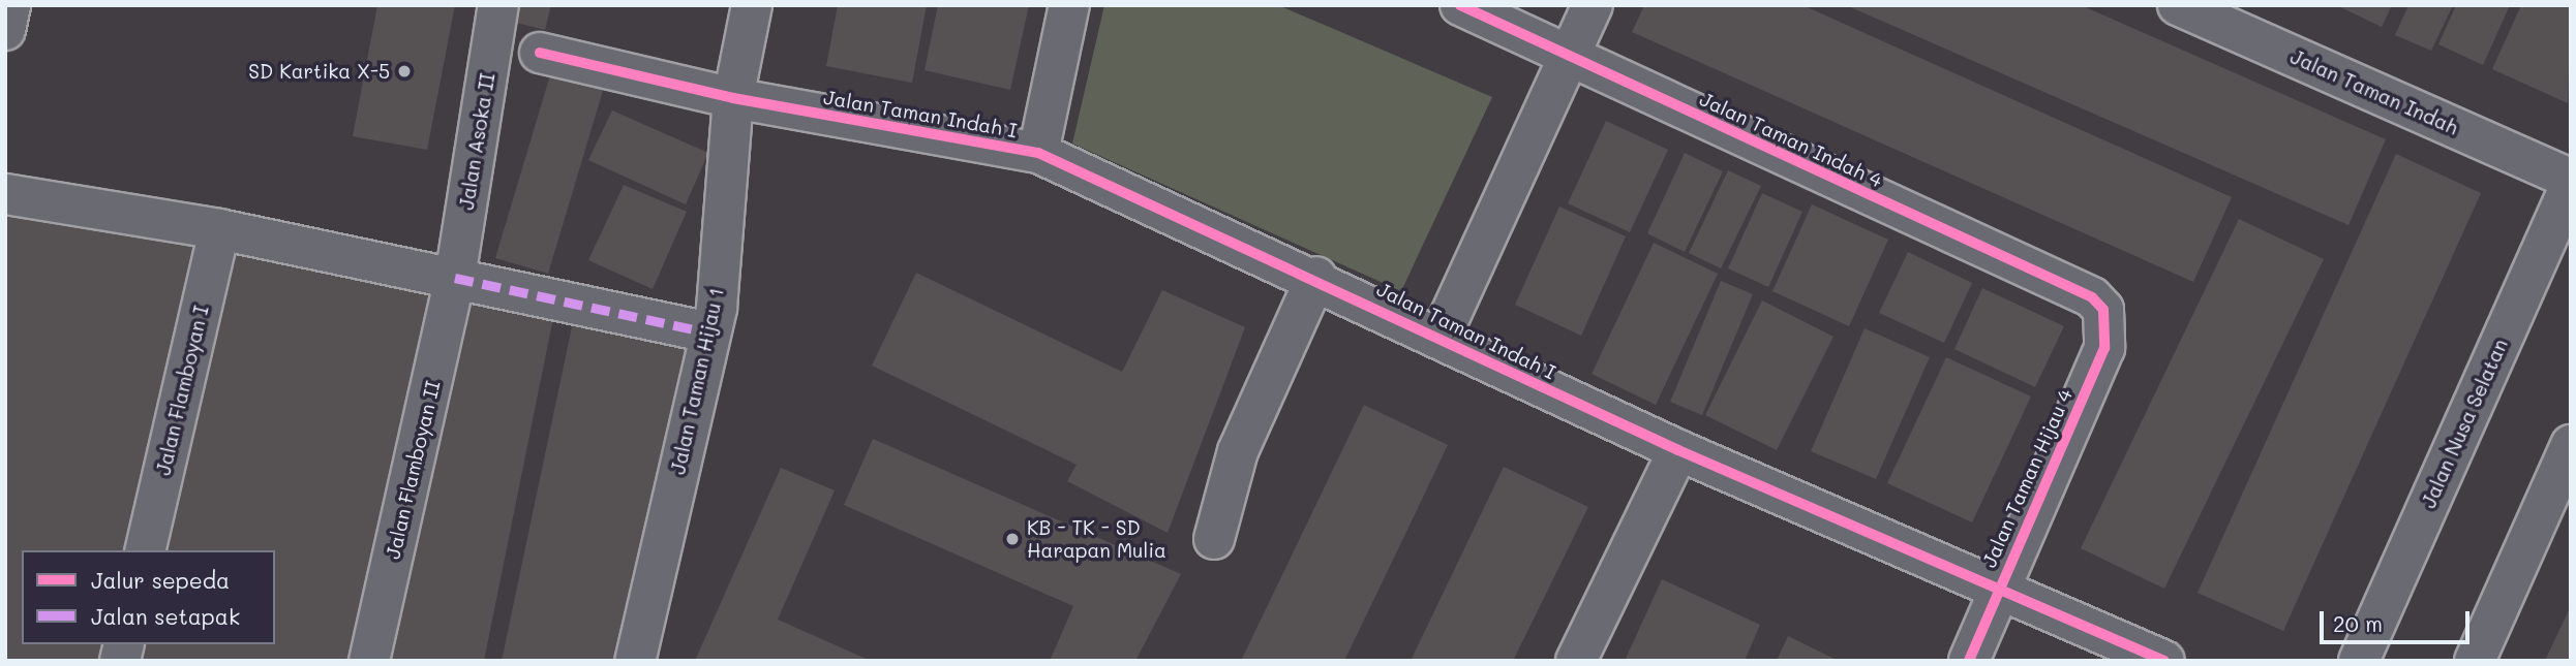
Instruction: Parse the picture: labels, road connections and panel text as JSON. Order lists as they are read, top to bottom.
{
  "streets": {
    "street": [
      "Jalan Taman Indah",
      "Jalan Taman Indah I",
      "Jalan Taman Indah 4",
      "Jalan Asoka II",
      "Jalan Taman Hijau 1",
      "Jalan Flamboyan I",
      "Jalan Nusa Selatan",
      "Jalan Flamboyan II",
      "Jalan Taman Hijau 4"
    ]
  },
  "crossings": [
    ["Jalan Taman Indah I", "Jalan Taman Hijau 1"],
    ["Jalan Taman Indah I", "Jalan Taman Hijau 4"],
    ["Jalan Taman Indah 4", "Jalan Taman Hijau 4"],
    ["Jalan Asoka II", "Jalan Flamboyan II"]
  ],
  "places": ["SD Kartika X-5", "KB - TK - SD Harapan Mulia"],
  "legend": ["Jalur sepeda", "Jalan setapak"],
  "scale_bar": "20 m"
}
